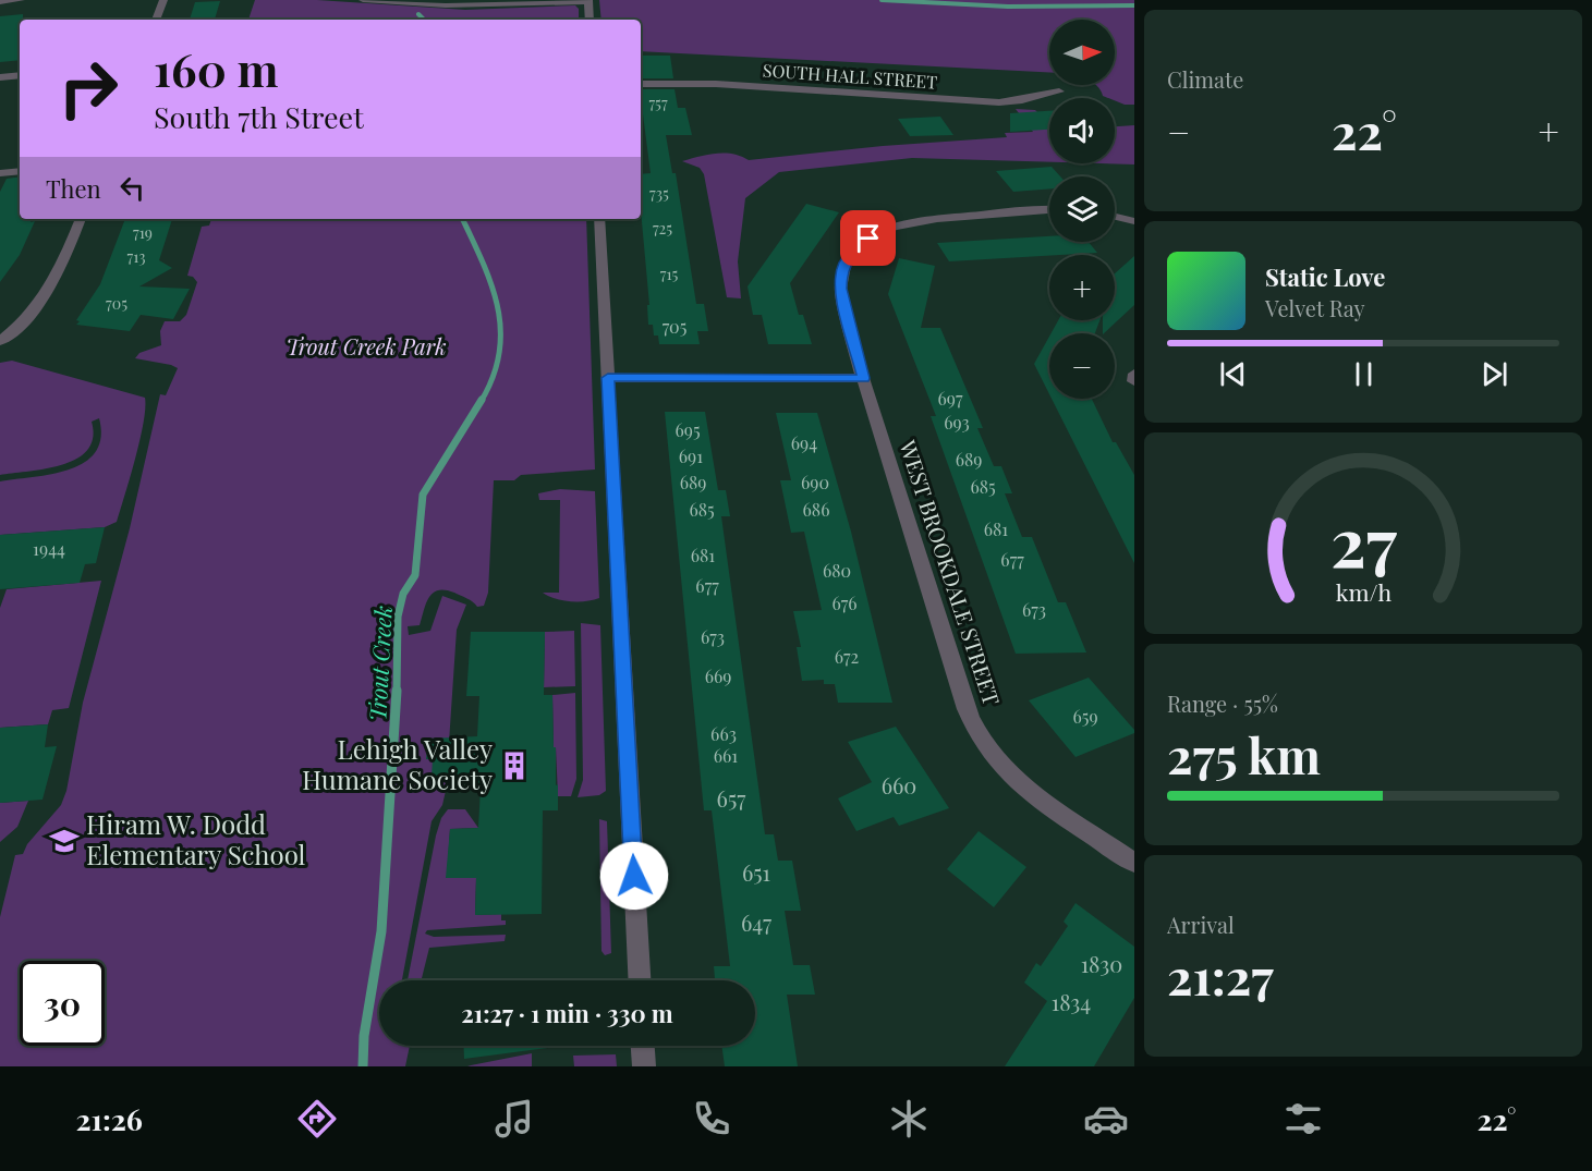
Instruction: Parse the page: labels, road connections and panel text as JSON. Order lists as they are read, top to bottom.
{
  "streets": {
    "street": ["SOUTH HALL STREET", "WEST BROOKDALE STREET"]
  },
  "water": ["Trout Creek"],
  "parks": ["Trout Creek Park"],
  "places": {
    "building": ["Lehigh Valley Humane Society"],
    "school or university": ["Hiram W. Dodd Elementary School"]
  },
  "house_numbers": [
    "757",
    "735",
    "725",
    "719",
    "713",
    "715",
    "705",
    "705",
    "697",
    "693",
    "695",
    "694",
    "691",
    "689",
    "689",
    "690",
    "685",
    "685",
    "686",
    "681",
    "1944",
    "681",
    "677",
    "680",
    "677",
    "676",
    "673",
    "673",
    "672",
    "669",
    "659",
    "663",
    "661",
    "660",
    "657",
    "651",
    "647",
    "1830",
    "1834"
  ],
  "north": "right",
  "page": {
    "tile": [
      "Climate",
      ["Range · 55%", "275 km"],
      ["Arrival", "21:27"]
    ],
    "map_buttons": ["+", "−"],
    "turn": ["160 m", "South 7th Street"],
    "heat": ["−", "22°", "+"],
    "then": "Then",
    "song": ["Static Love", "Velvet Ray"],
    "limit": "30",
    "trip": "21:27 · 1 min · 330 m",
    "tabs": ["21:26", "22°"],
    "gauge": ["27", "km/h"]
  }
}
